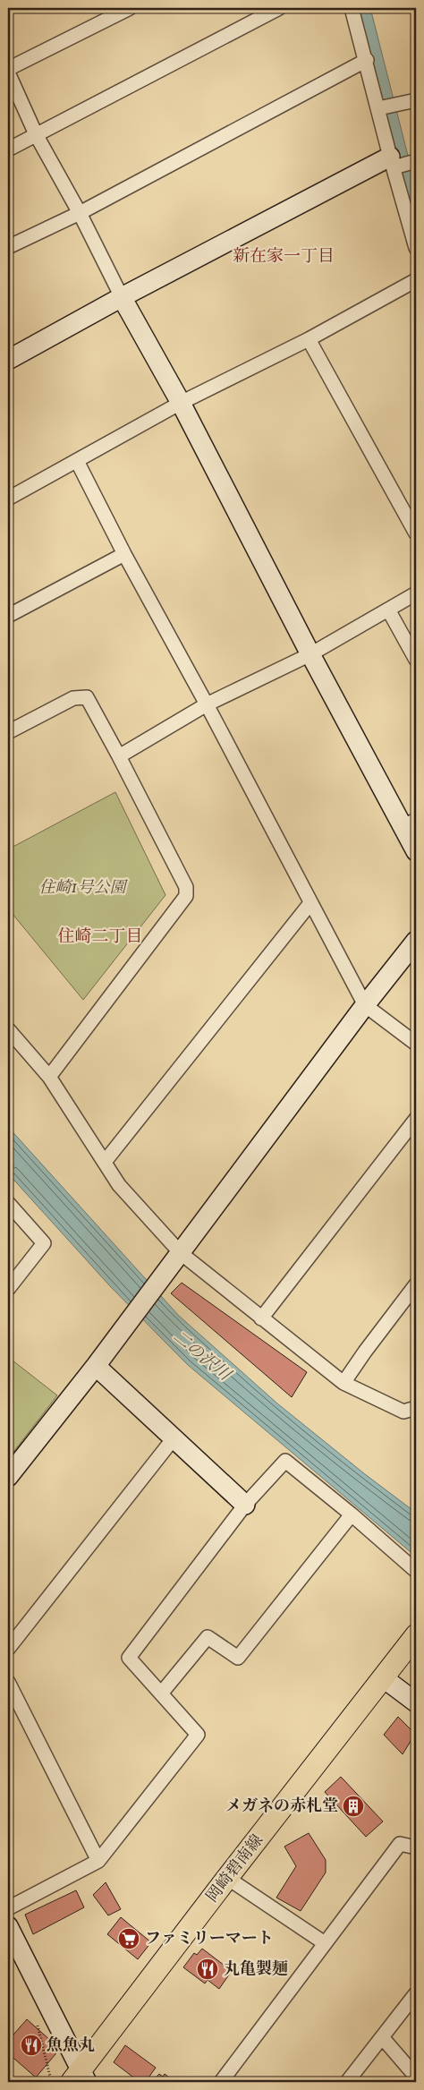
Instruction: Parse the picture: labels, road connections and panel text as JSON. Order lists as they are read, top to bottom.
{
  "streets": {
    "main road": ["岡崎碧南線"]
  },
  "districts": ["新在家一丁目", "住崎二丁目"],
  "water": ["二の沢川"],
  "parks": ["住崎1号公園"],
  "places": {
    "building": ["メガネの赤札堂"],
    "supermarket": ["ファミリーマート"],
    "restaurant": ["丸亀製麺", "魚魚丸"]
  }
}
